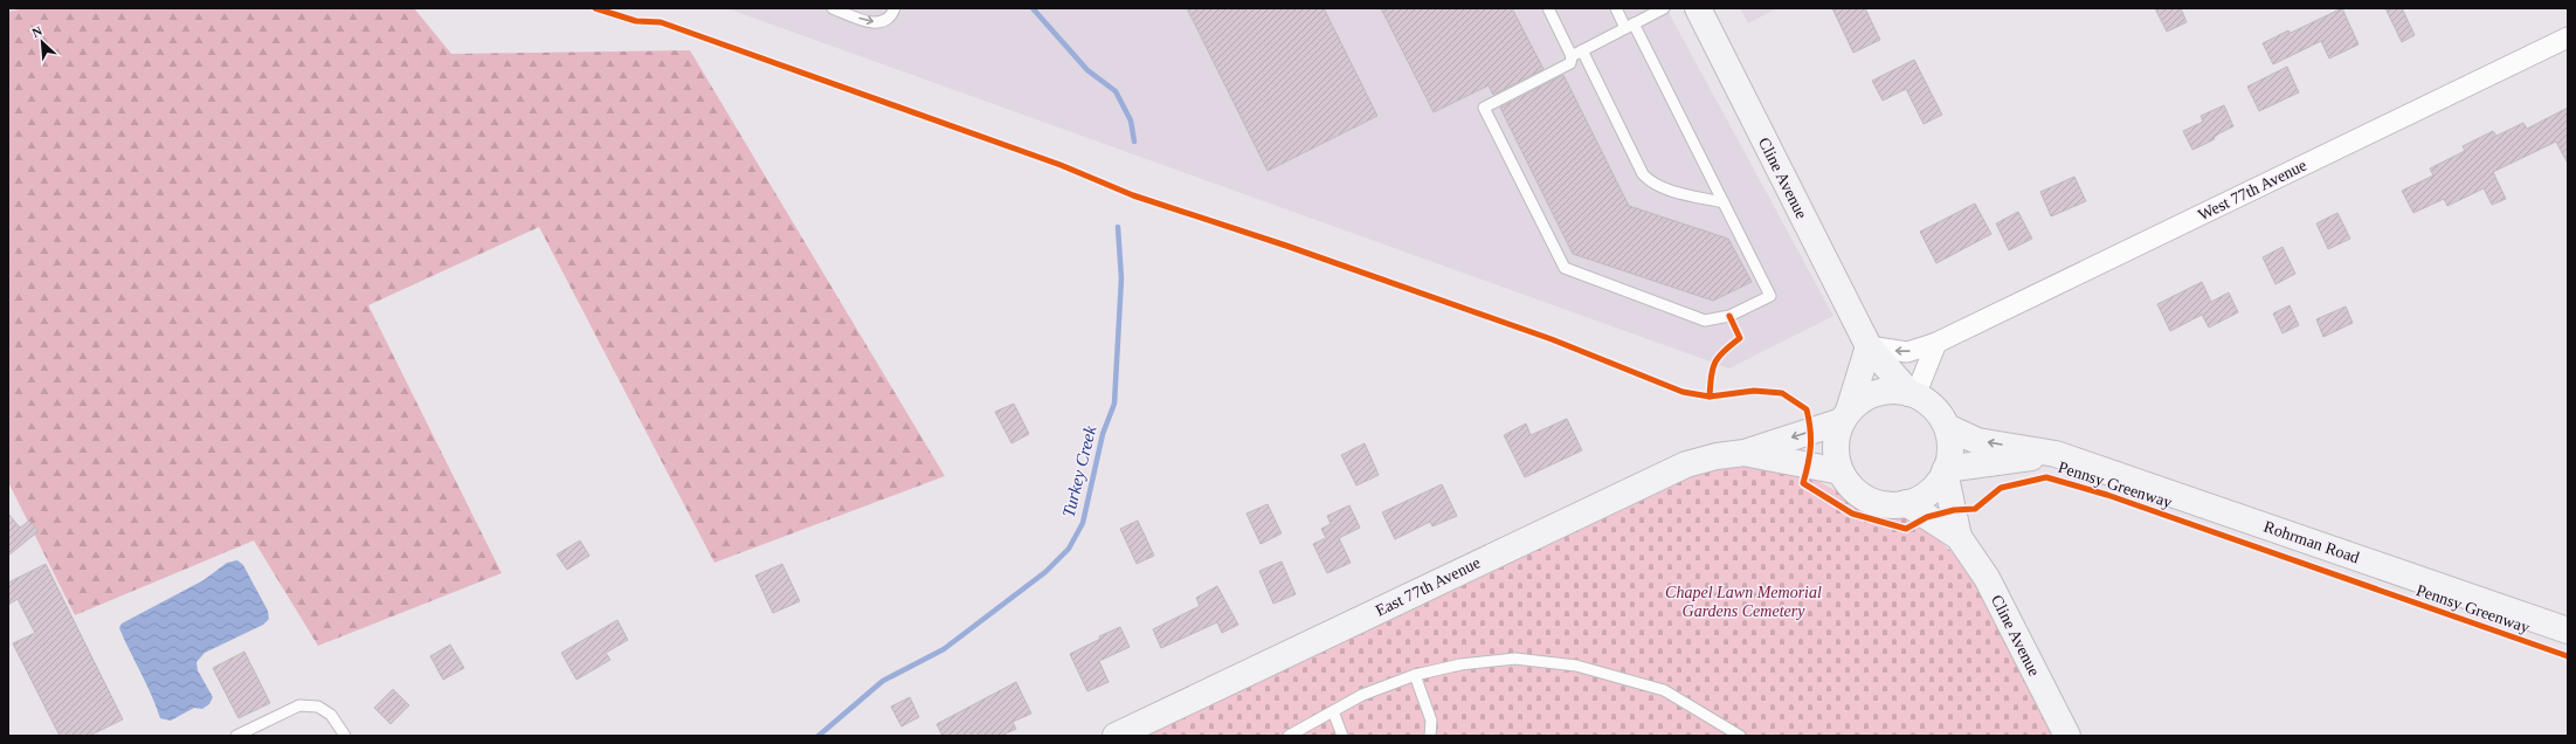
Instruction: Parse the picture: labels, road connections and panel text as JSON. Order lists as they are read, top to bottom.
{
  "streets": {
    "street": [
      "Cline Avenue",
      "West 77th Avenue",
      "Rohrman Road",
      "East 77th Avenue"
    ],
    "cycle path": ["Pennsy Greenway"]
  },
  "crossings": [
    ["Cline Avenue", "West 77th Avenue"],
    ["Cline Avenue", "Rohrman Road"],
    ["Cline Avenue", "East 77th Avenue"],
    ["Rohrman Road", "East 77th Avenue"]
  ],
  "water": ["Turkey Creek"],
  "parks": ["Chapel Lawn Memorial Gardens Cemetery"],
  "north": "top left"
}
